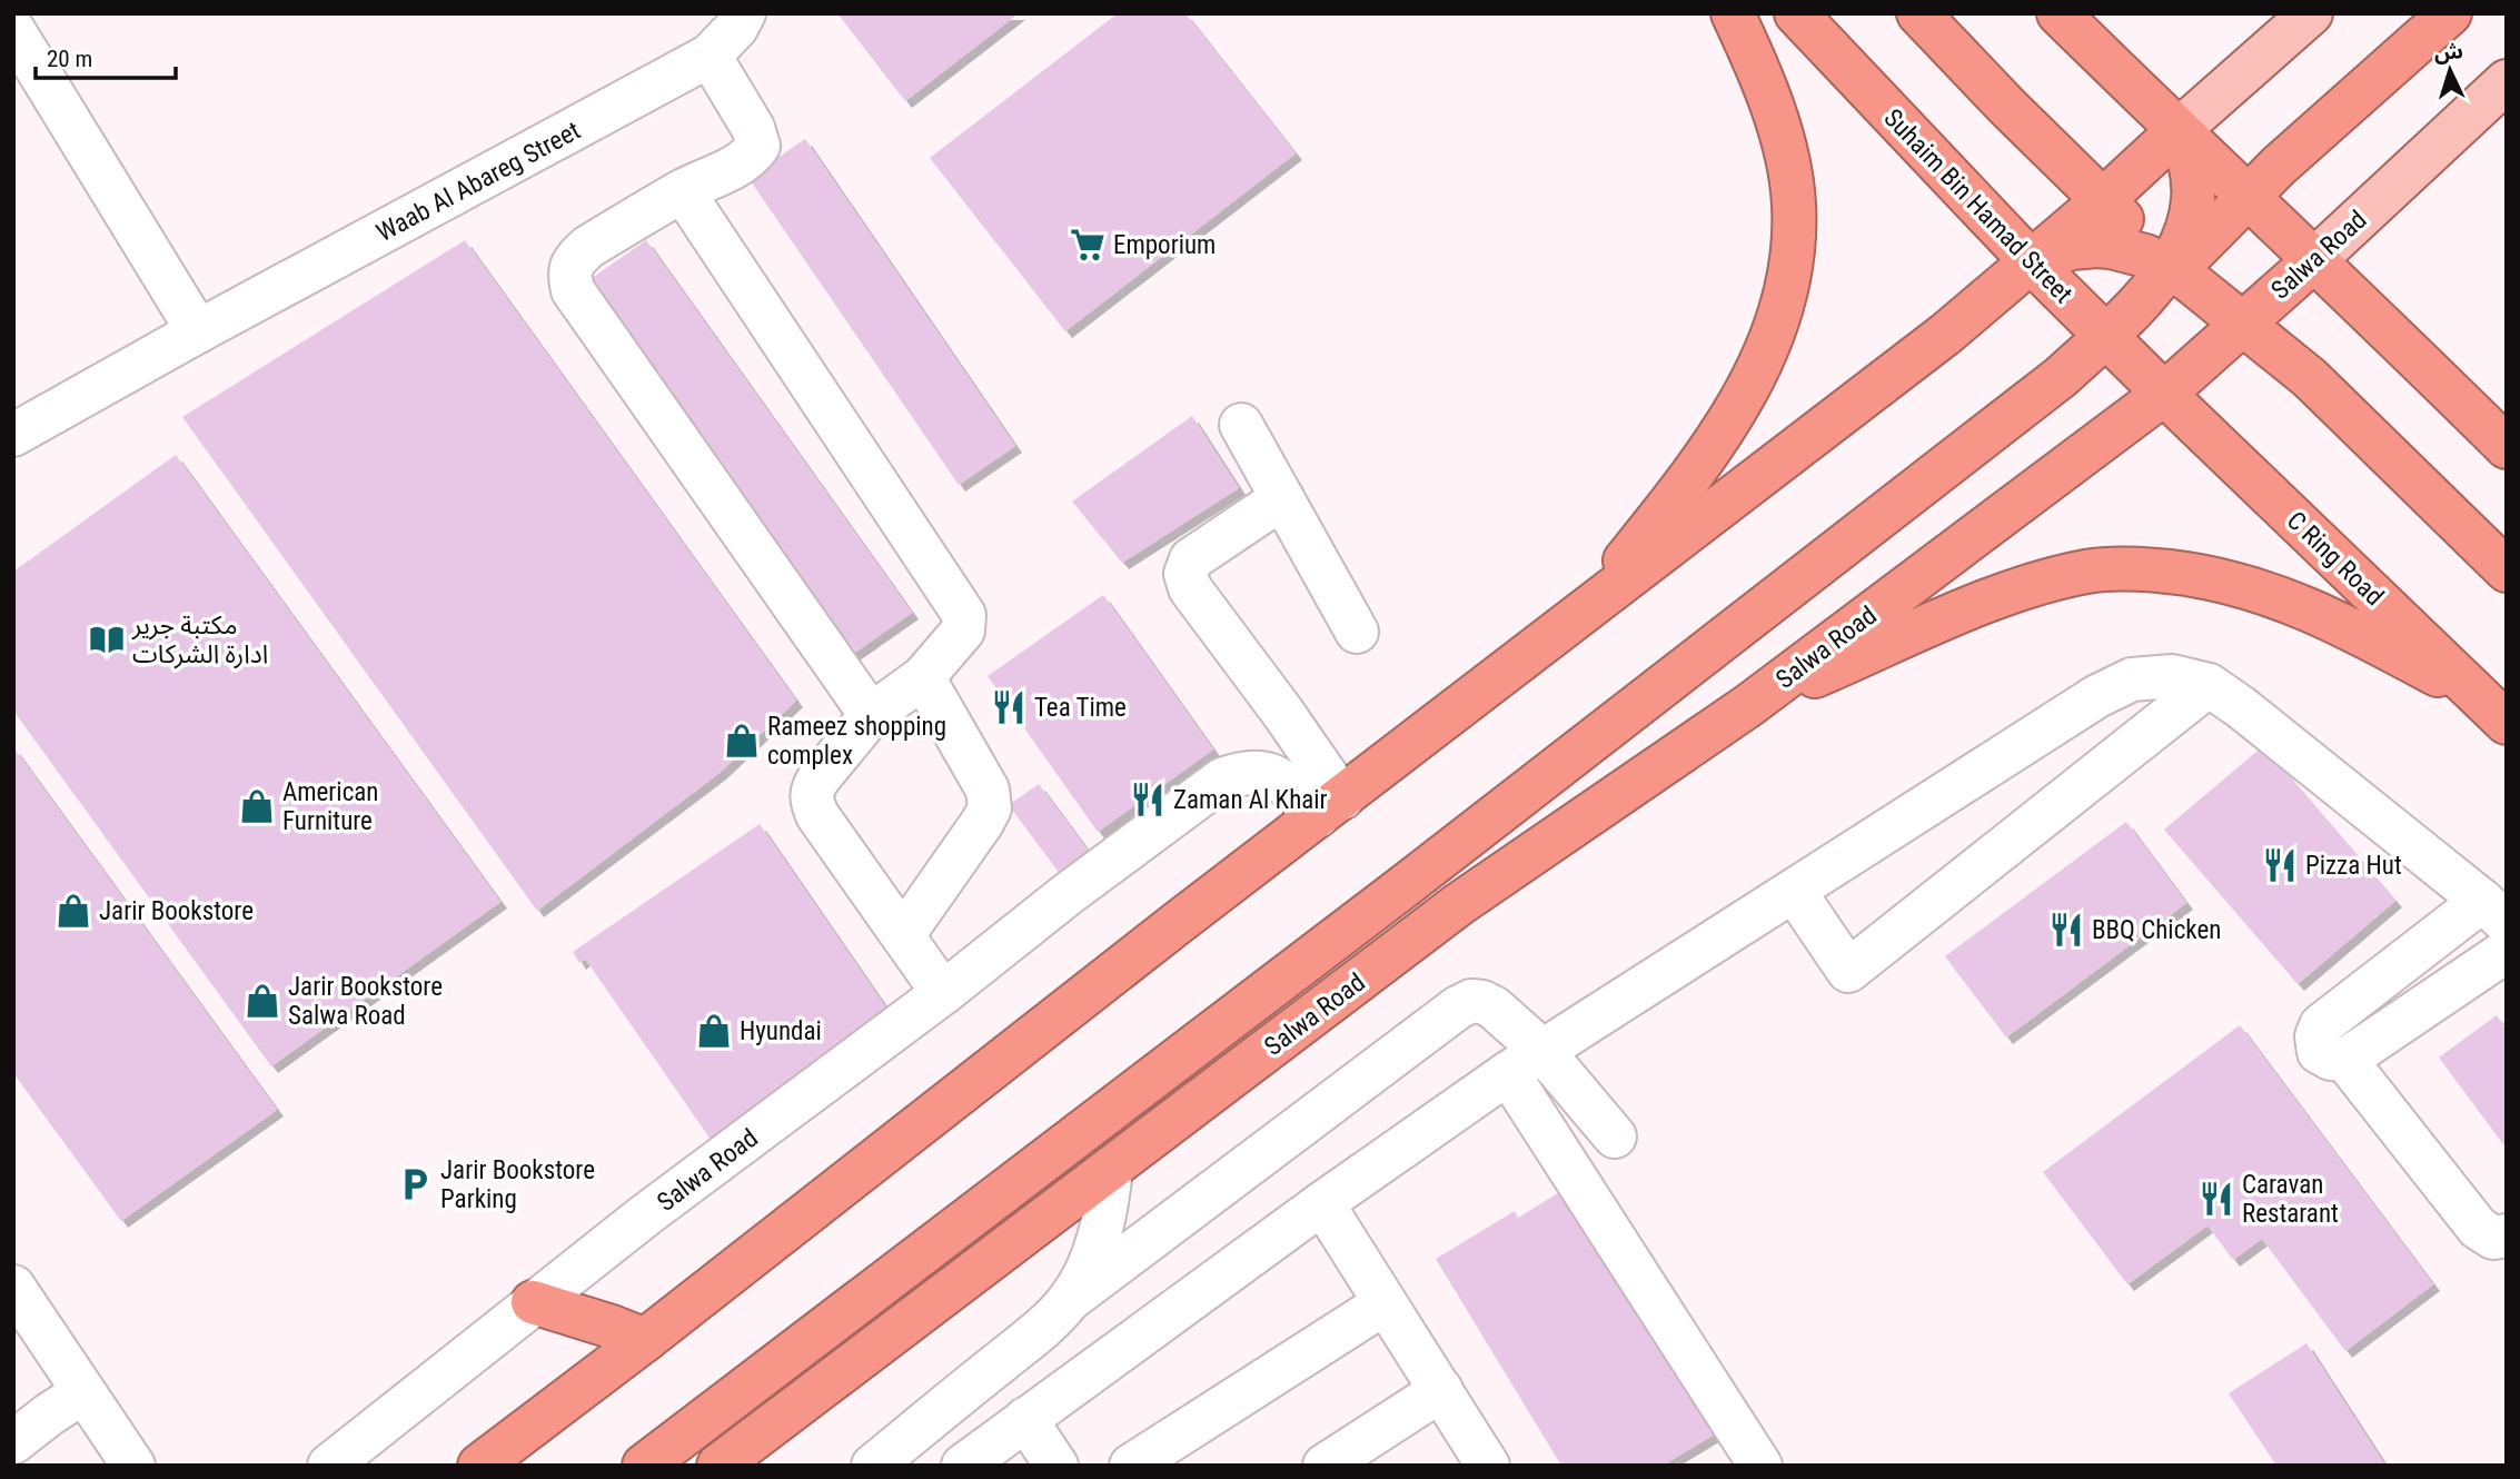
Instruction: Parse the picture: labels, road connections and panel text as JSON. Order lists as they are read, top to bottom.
{
  "streets": {
    "highway": ["Suhaim Bin Hamad Street", "Salwa Road", "C Ring Road"],
    "street": ["Waab Al Abareg Street"]
  },
  "crossings": [
    ["Suhaim Bin Hamad Street", "Salwa Road"],
    ["Suhaim Bin Hamad Street", "C Ring Road"],
    ["Salwa Road", "C Ring Road"]
  ],
  "places": {
    "supermarket": ["Emporium"],
    "library": ["مكتبة جرير ادارة الشركات"],
    "restaurant": [
      "Tea Time",
      "Zaman Al Khair",
      "Pizza Hut",
      "BBQ Chicken",
      "Caravan Restarant"
    ],
    "shop": [
      "Rameez shopping complex",
      "American Furniture",
      "Jarir Bookstore",
      "Jarir Bookstore Salwa Road",
      "Hyundai"
    ],
    "parking": ["Jarir Bookstore Parking"]
  },
  "scale_bar": "20 m",
  "north": "top"
}
